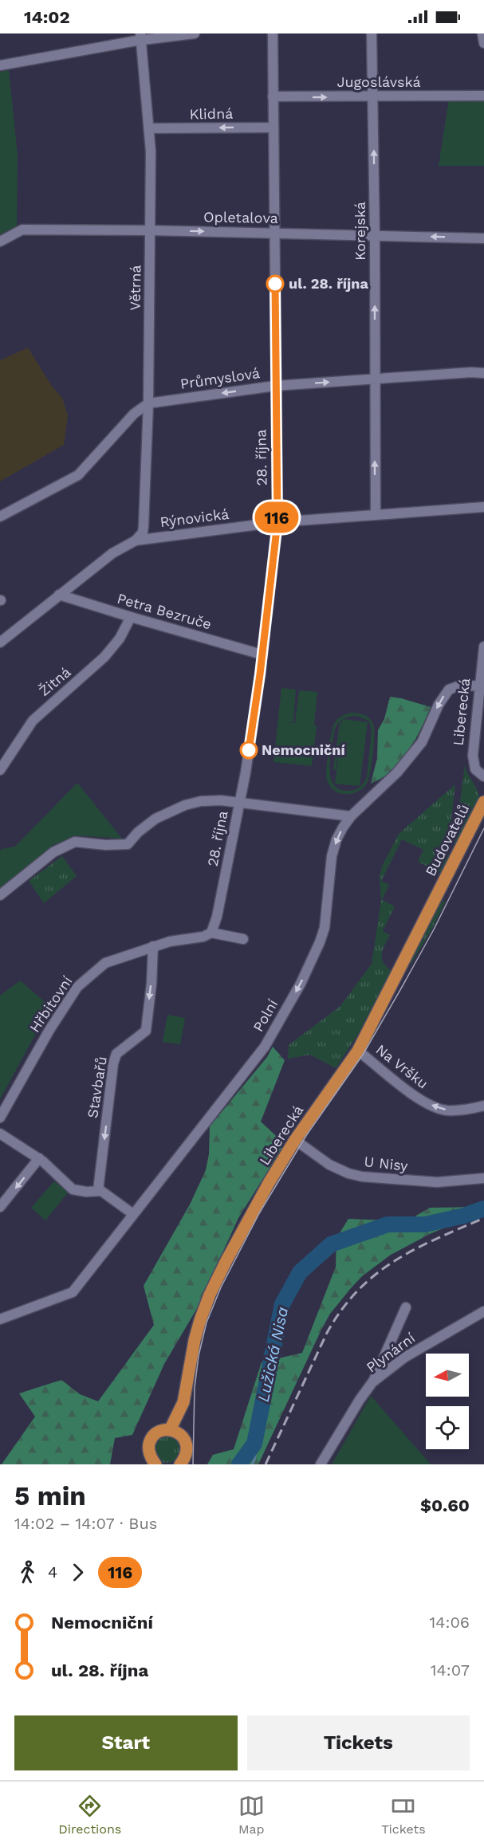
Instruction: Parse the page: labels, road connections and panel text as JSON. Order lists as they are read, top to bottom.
{
  "streets": {
    "main road": ["Liberecká", "Budovatelů"],
    "street": [
      "Jugoslávská",
      "Klidná",
      "Opletalova",
      "Korejská",
      "Větrná",
      "Průmyslová",
      "28. října",
      "Rýnovická",
      "Petra Bezruče",
      "Žitná",
      "Hřbitovní",
      "Polní",
      "Na Vršku",
      "Stavbařů",
      "U Nisy",
      "Plynární"
    ]
  },
  "crossings": [
    ["Jugoslávská", "Korejská"],
    ["Jugoslávská", "28. října"],
    ["Klidná", "Větrná"],
    ["Klidná", "28. října"],
    ["Opletalova", "Korejská"],
    ["Opletalova", "Větrná"],
    ["Opletalova", "28. října"],
    ["Korejská", "Průmyslová"],
    ["Korejská", "Rýnovická"],
    ["Větrná", "Průmyslová"],
    ["Větrná", "Rýnovická"],
    ["Průmyslová", "28. října"],
    ["28. října", "Rýnovická"],
    ["28. října", "Petra Bezruče"],
    ["28. října", "Hřbitovní"],
    ["Rýnovická", "Petra Bezruče"],
    ["Petra Bezruče", "Žitná"],
    ["Liberecká", "Budovatelů"],
    ["Liberecká", "Polní"],
    ["Liberecká", "Na Vršku"],
    ["Liberecká", "U Nisy"],
    ["Hřbitovní", "Stavbařů"]
  ],
  "one_way": [
    "Jugoslávská",
    "Klidná",
    "Korejská",
    "Polní",
    "Na Vršku",
    "Stavbařů"
  ],
  "water": ["Lužická Nisa"],
  "places": ["ul. 28. října", "Nemocniční"],
  "lines": ["bus line 116"],
  "north": "left",
  "page": {
    "status": "14:02",
    "on_map": "116",
    "heading": ["5 min", "14:02 – 14:07 · Bus", "$0.60"],
    "legs": ["4", "116"],
    "list": [
      {
        "name": "Nemocniční",
        "value": "14:06"
      },
      {
        "name": "ul. 28. října",
        "value": "14:07"
      }
    ],
    "buttons": ["Start", "Tickets"],
    "tabs": ["Directions", "Map", "Tickets"]
  }
}
